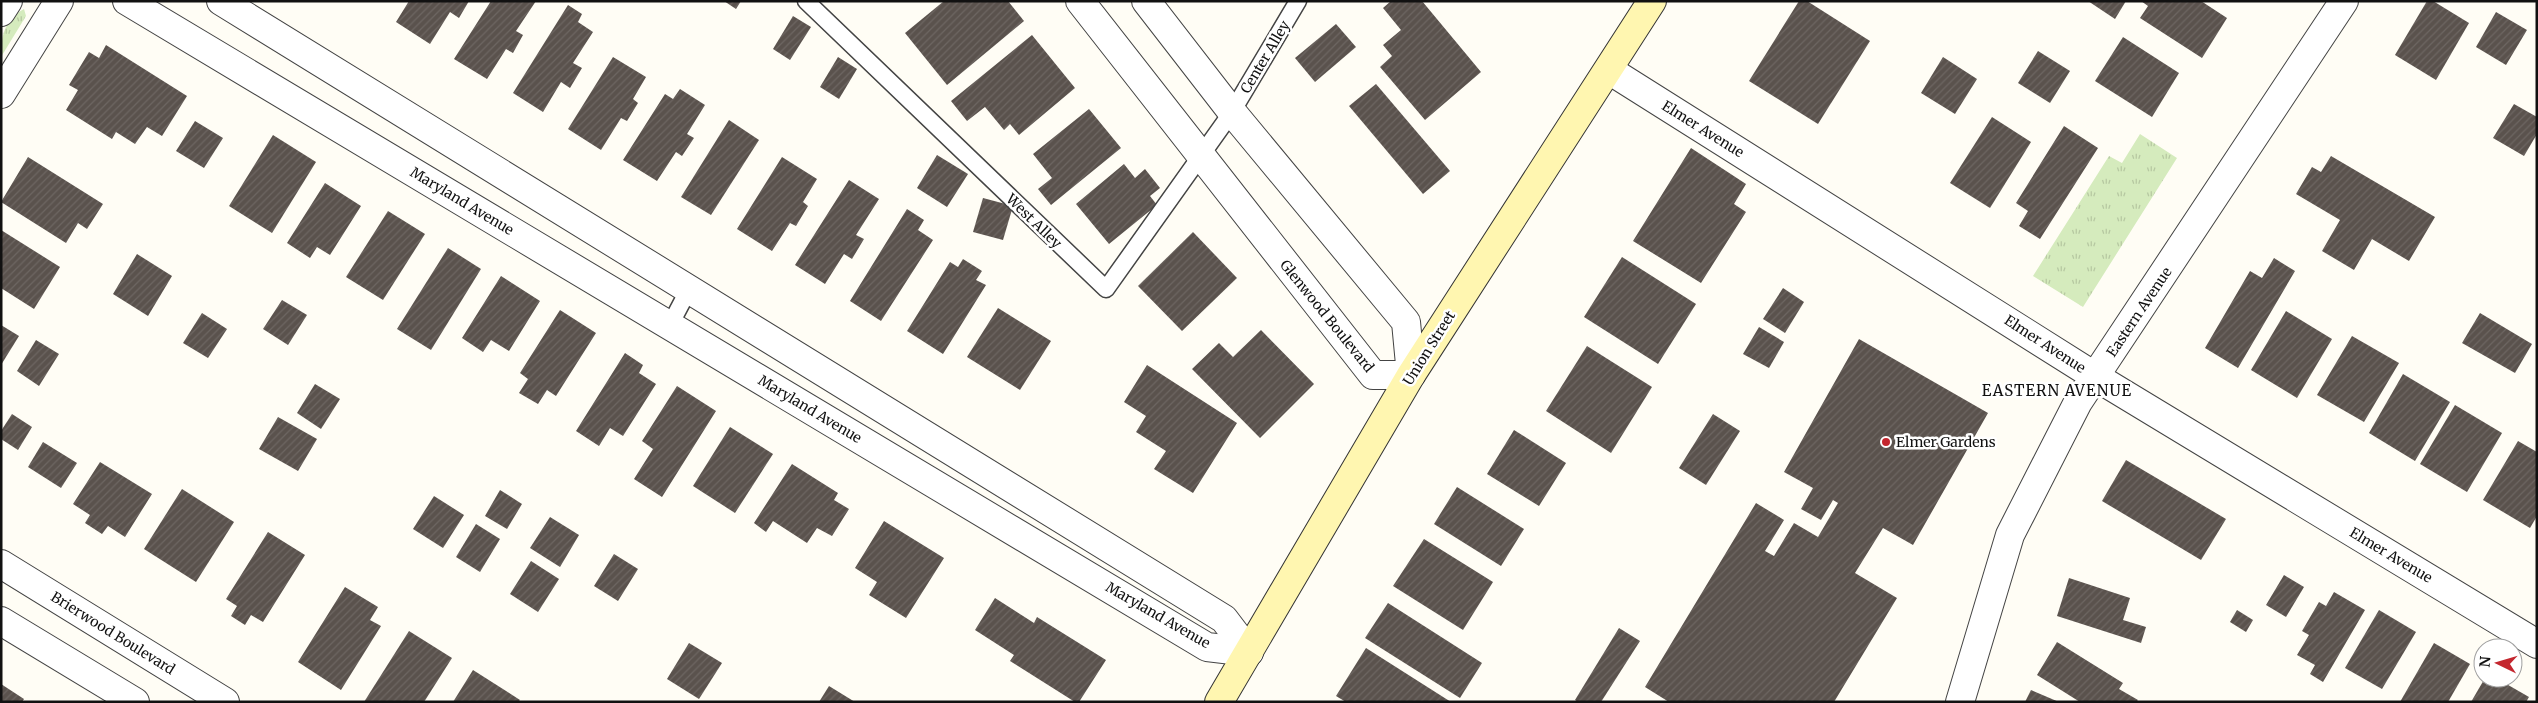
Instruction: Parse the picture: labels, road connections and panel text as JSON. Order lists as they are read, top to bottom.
{
  "streets": {
    "main road": ["Union Street"],
    "street": [
      "Elmer Avenue",
      "Maryland Avenue",
      "Eastern Avenue",
      "Glenwood Boulevard",
      "Brierwood Boulevard"
    ],
    "lane": ["Center Alley", "West Alley"]
  },
  "crossings": [
    ["Center Alley", "West Alley"],
    ["Elmer Avenue", "Eastern Avenue"],
    ["Elmer Avenue", "Union Street"],
    ["Maryland Avenue", "Union Street"],
    ["West Alley", "Glenwood Boulevard"],
    ["Glenwood Boulevard", "Union Street"]
  ],
  "districts": ["EASTERN AVENUE"],
  "places": ["Elmer Gardens"],
  "north": "left"
}
